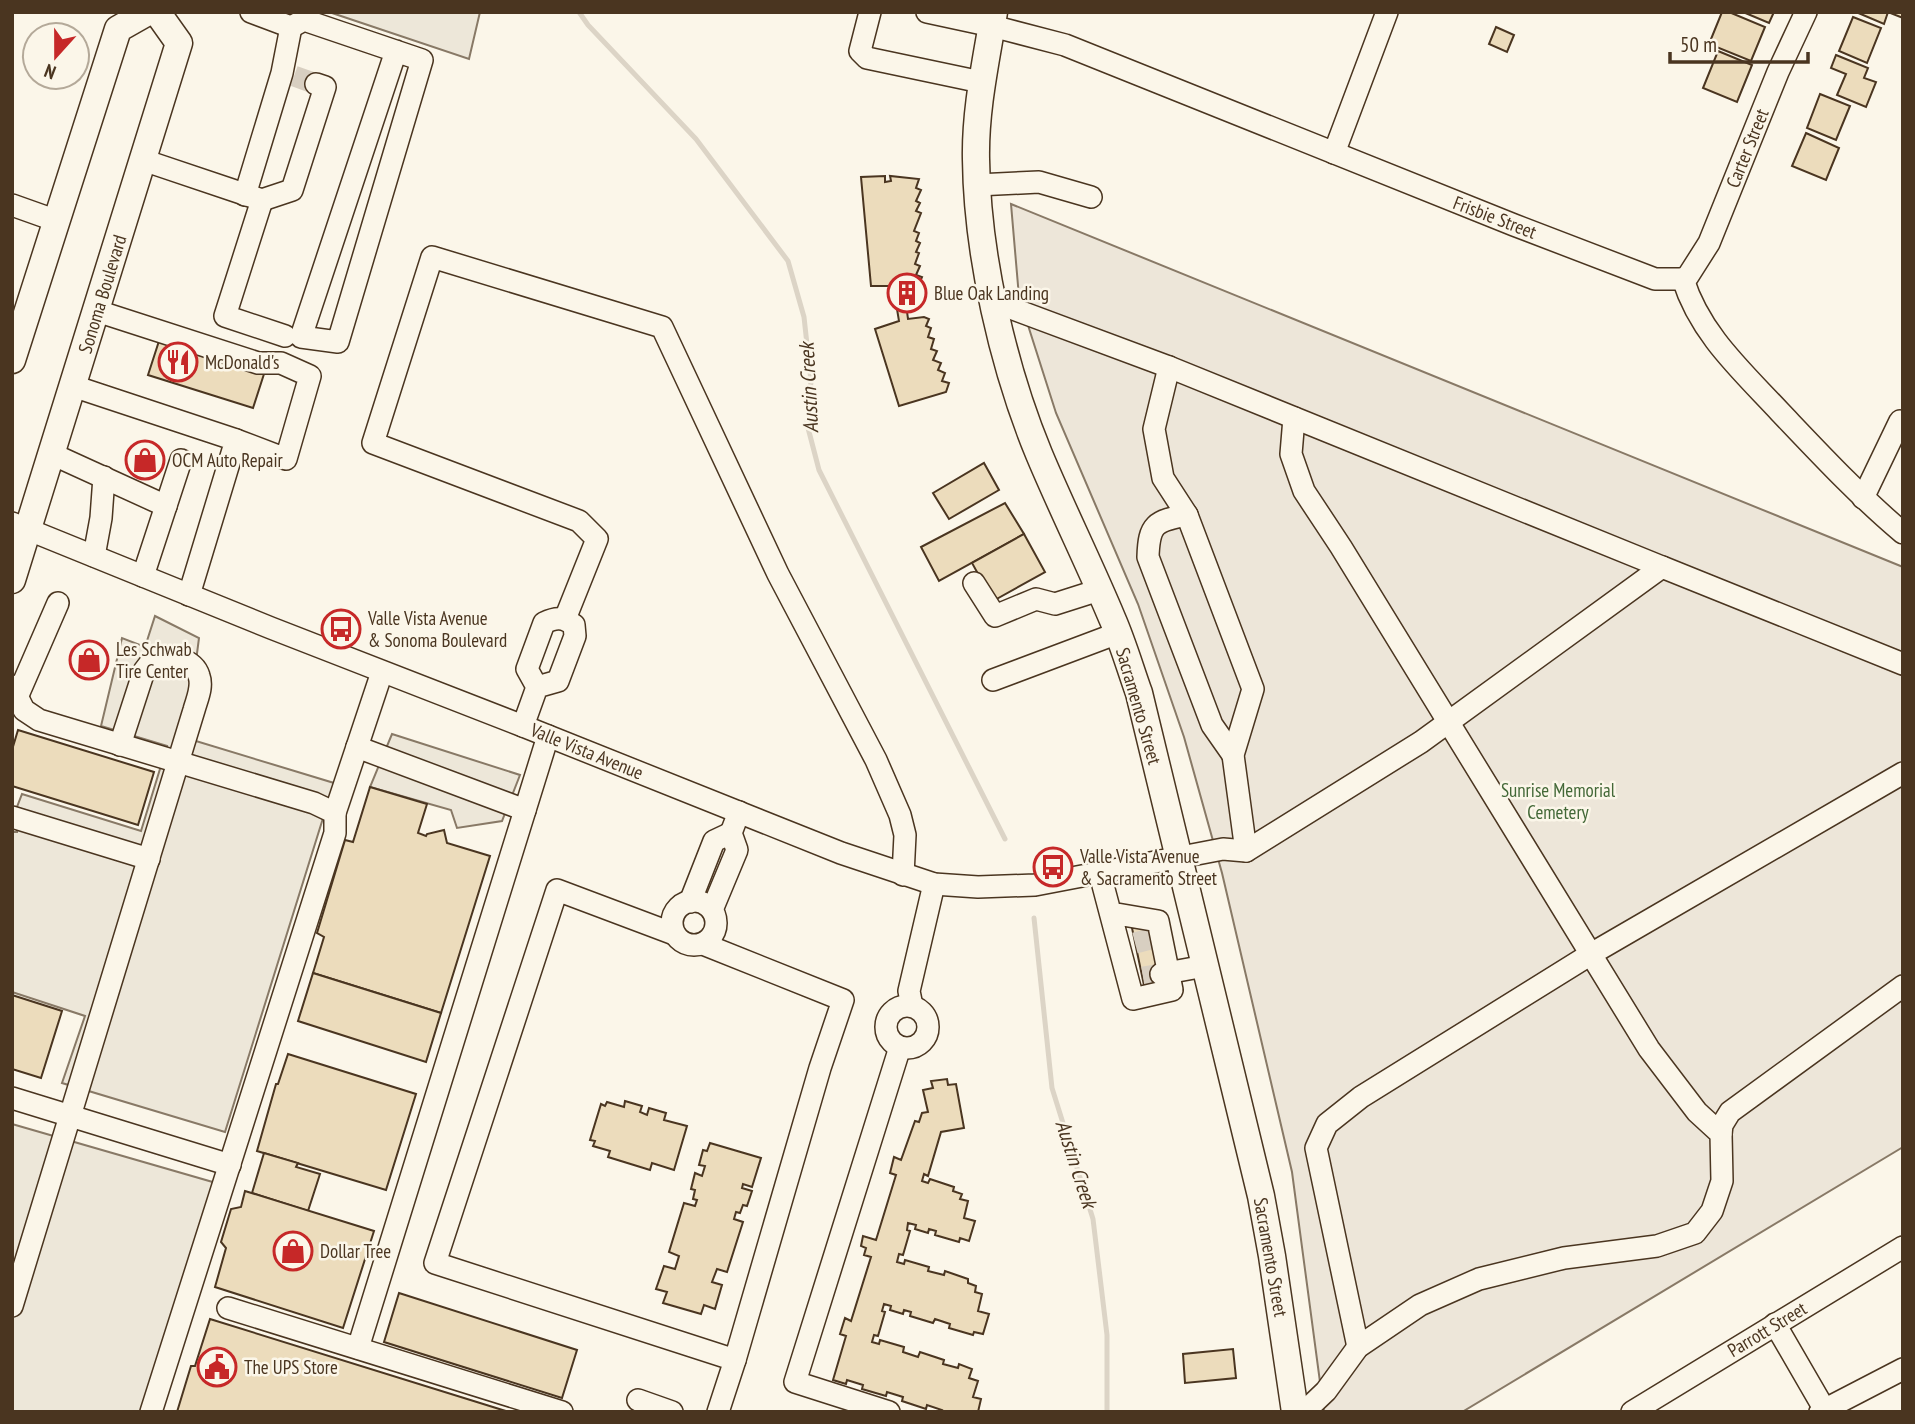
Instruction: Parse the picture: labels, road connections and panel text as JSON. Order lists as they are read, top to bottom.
{
  "streets": {
    "main road": ["Sonoma Boulevard", "Sacramento Street"],
    "street": [
      "Carter Street",
      "Frisbie Street",
      "Valle Vista Avenue",
      "Parrott Street"
    ]
  },
  "crossings": [
    ["Carter Street", "Frisbie Street"],
    ["Frisbie Street", "Sacramento Street"],
    ["Sonoma Boulevard", "Valle Vista Avenue"],
    ["Sacramento Street", "Valle Vista Avenue"]
  ],
  "water": ["Austin Creek"],
  "parks": ["Sunrise Memorial Cemetery"],
  "places": {
    "building": ["Blue Oak Landing"],
    "restaurant": ["McDonald's"],
    "shop": ["OCM Auto Repair", "Les Schwab Tire Center", "Dollar Tree"],
    "bus stop": ["Valle Vista Avenue & Sonoma Boulevard", "Valle Vista Avenue & Sacramento Street"],
    "public building": ["The UPS Store"]
  },
  "scale_bar": "50 m",
  "north": "bottom"
}
